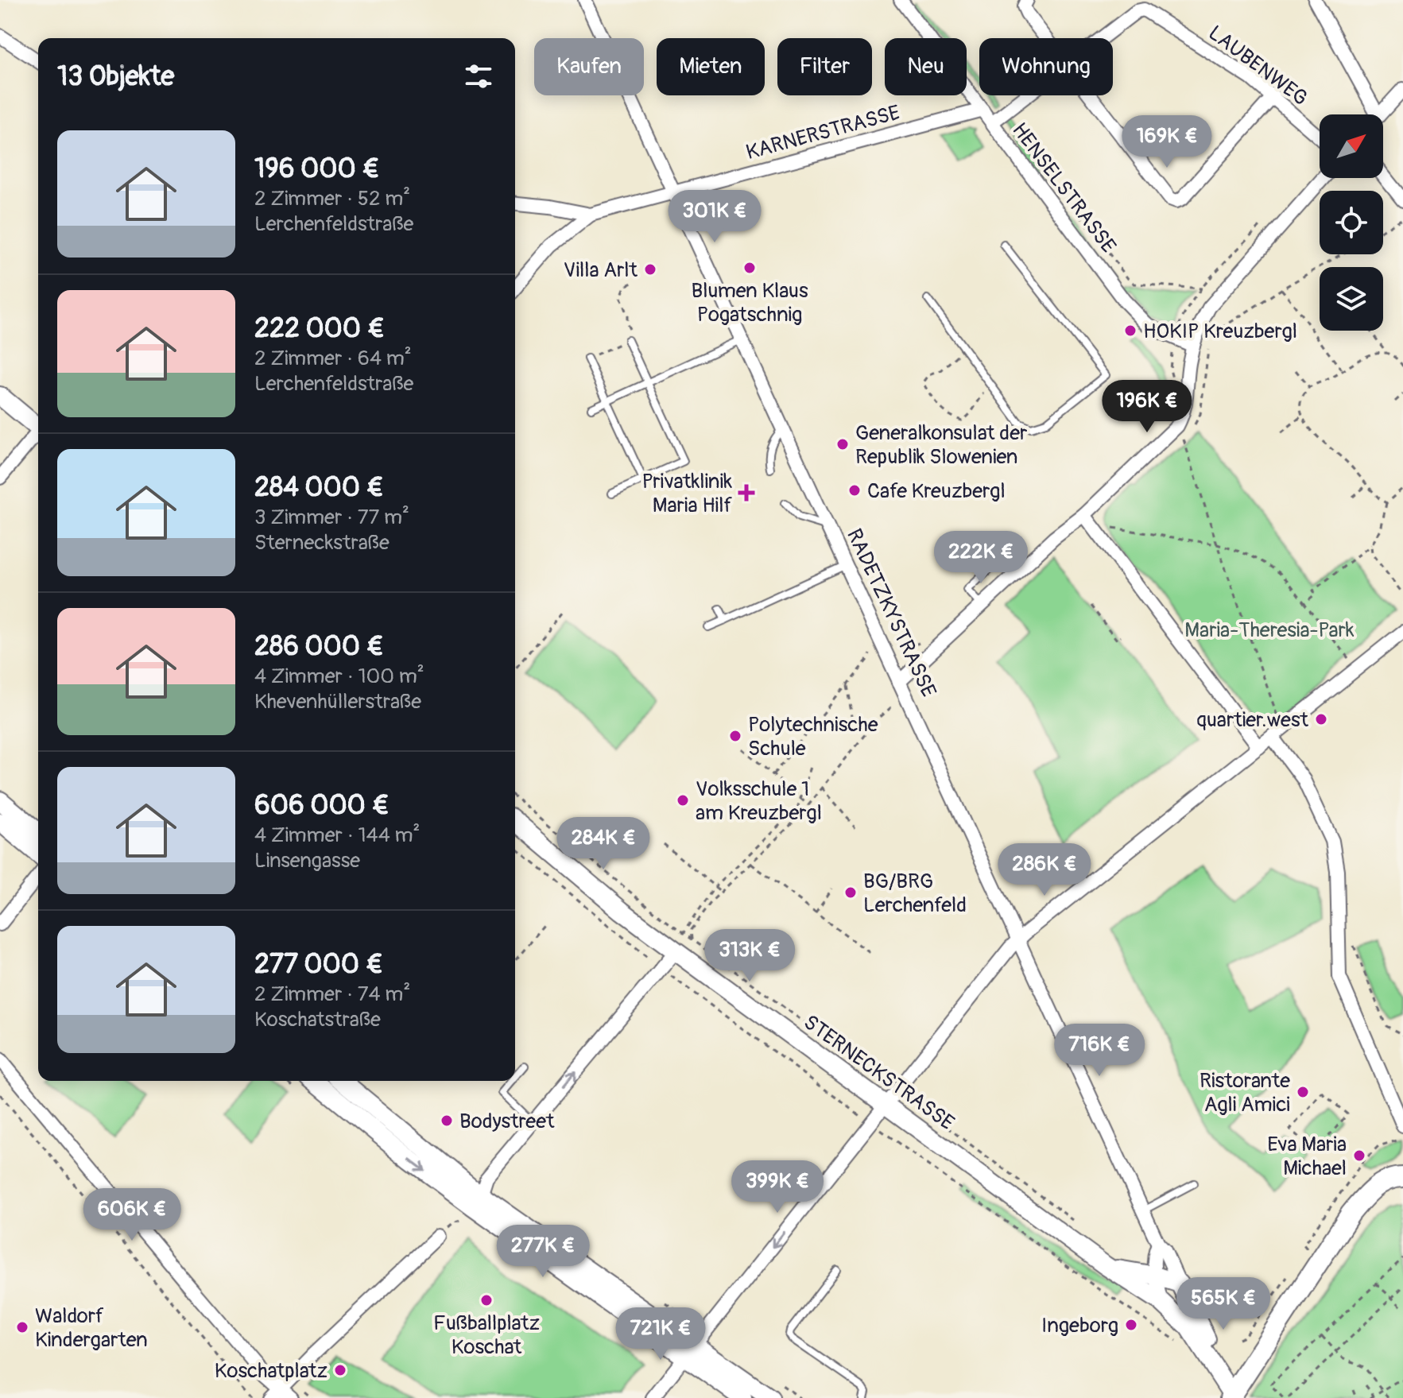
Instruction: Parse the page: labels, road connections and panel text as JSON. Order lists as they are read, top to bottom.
{
  "streets": {
    "main road": ["RADETZKYSTRASSE", "STERNECKSTRASSE"],
    "street": ["LAUBENWEG", "KARNERSTRASSE", "HENSELSTRASSE"]
  },
  "crossings": [
    ["LAUBENWEG", "HENSELSTRASSE"],
    ["KARNERSTRASSE", "HENSELSTRASSE"],
    ["KARNERSTRASSE", "RADETZKYSTRASSE"],
    ["RADETZKYSTRASSE", "STERNECKSTRASSE"]
  ],
  "parks": ["Maria-Theresia-Park"],
  "places": {
    "other": [
      "Blumen Klaus Pogatschnig",
      "Villa Arlt",
      "HOKIP Kreuzbergl",
      "Generalkonsulat der Republik Slowenien",
      "Cafe Kreuzbergl",
      "quartier.west",
      "Polytechnische Schule",
      "Volksschule 1 am Kreuzbergl",
      "BG/BRG Lerchenfeld",
      "Ristorante Agli Amici",
      "Bodystreet",
      "Eva Maria Michael",
      "Fußballplatz Koschat",
      "Ingeborg",
      "Waldorf Kindergarten",
      "Koschatplatz"
    ],
    "health": ["Privatklinik Maria Hilf"]
  },
  "north": "top right",
  "page": {
    "chip": [
      "Kaufen",
      "Mieten",
      "Filter",
      "Neu",
      "Wohnung"
    ],
    "heading": "13 Objekte",
    "list": [
      {
        "name": "196 000 €",
        "note": "2 Zimmer · 52 m² · Lerchenfeldstraße"
      },
      {
        "name": "222 000 €",
        "note": "2 Zimmer · 64 m² · Lerchenfeldstraße"
      },
      {
        "name": "284 000 €",
        "note": "3 Zimmer · 77 m² · Sterneckstraße"
      },
      {
        "name": "286 000 €",
        "note": "4 Zimmer · 100 m² · Khevenhüllerstraße"
      },
      {
        "name": "606 000 €",
        "note": "4 Zimmer · 144 m² · Linsengasse"
      },
      {
        "name": "277 000 €",
        "note": "2 Zimmer · 74 m² · Koschatstraße"
      }
    ],
    "price": [
      "169K €",
      "301K €",
      "196K €",
      "222K €",
      "284K €",
      "286K €",
      "313K €",
      "716K €",
      "399K €",
      "606K €",
      "277K €",
      "565K €",
      "721K €"
    ]
  }
}
